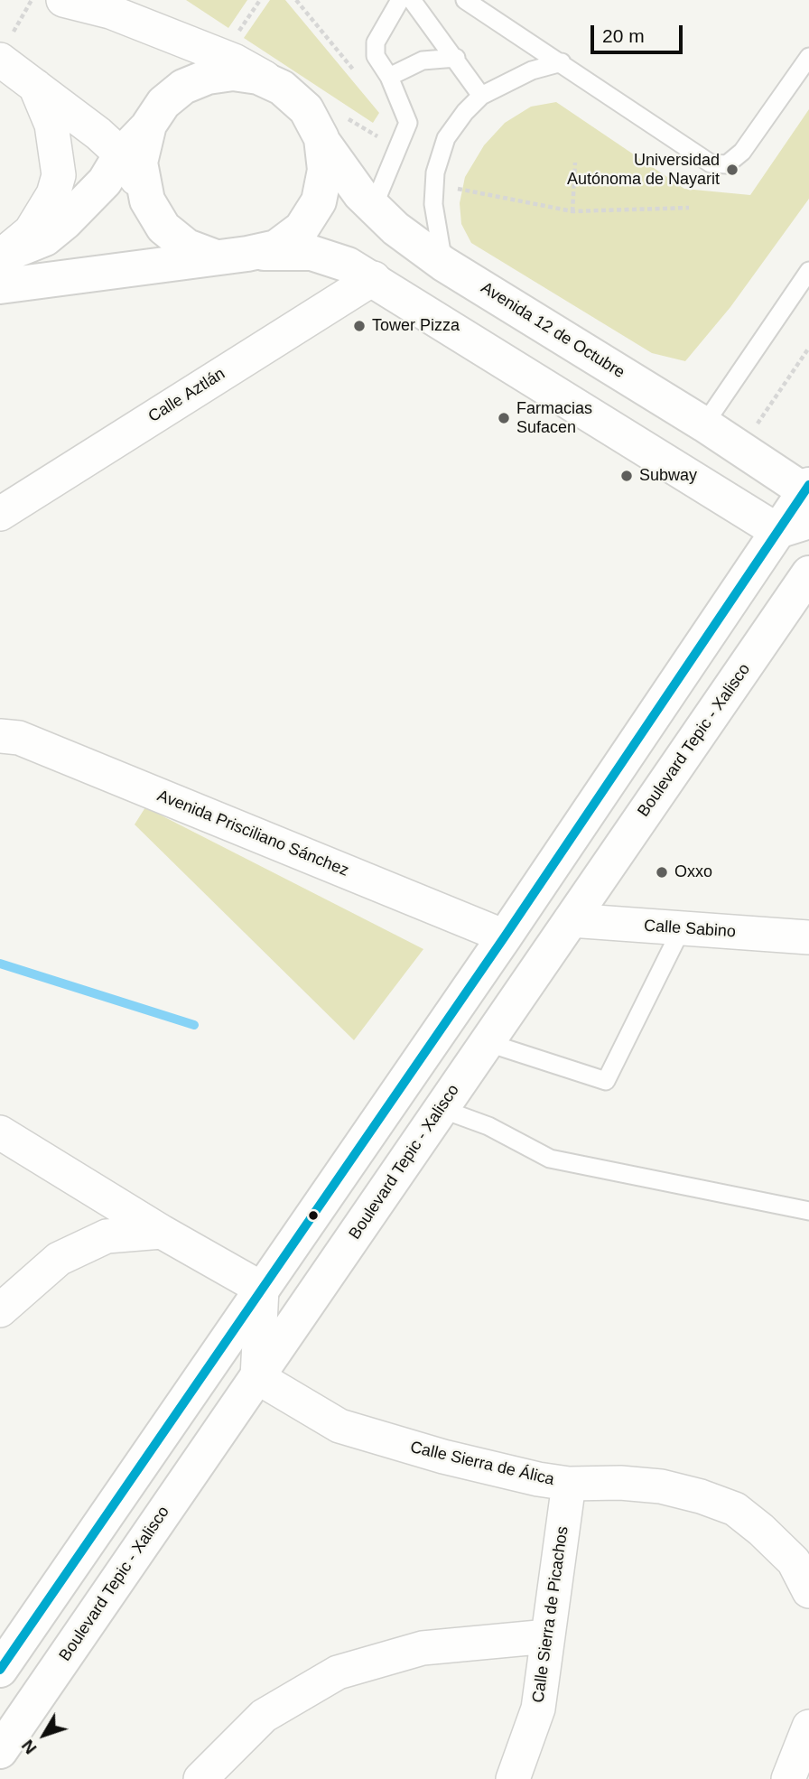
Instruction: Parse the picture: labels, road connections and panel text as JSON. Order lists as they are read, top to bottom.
{
  "streets": {
    "main road": ["Avenida 12 de Octubre", "Boulevard Tepic - Xalisco"],
    "street": [
      "Calle Aztlán",
      "Avenida Prisciliano Sánchez",
      "Calle Sabino",
      "Calle Sierra de Álica",
      "Calle Sierra de Picachos"
    ]
  },
  "crossings": [
    ["Avenida 12 de Octubre", "Calle Aztlán"],
    ["Boulevard Tepic - Xalisco", "Calle Sabino"],
    ["Boulevard Tepic - Xalisco", "Calle Sierra de Álica"],
    ["Calle Sierra de Álica", "Calle Sierra de Picachos"]
  ],
  "places": [
    "Universidad Autónoma de Nayarit",
    "Tower Pizza",
    "Farmacias Sufacen",
    "Subway",
    "Oxxo"
  ],
  "scale_bar": "20 m",
  "north": "bottom left"
}
